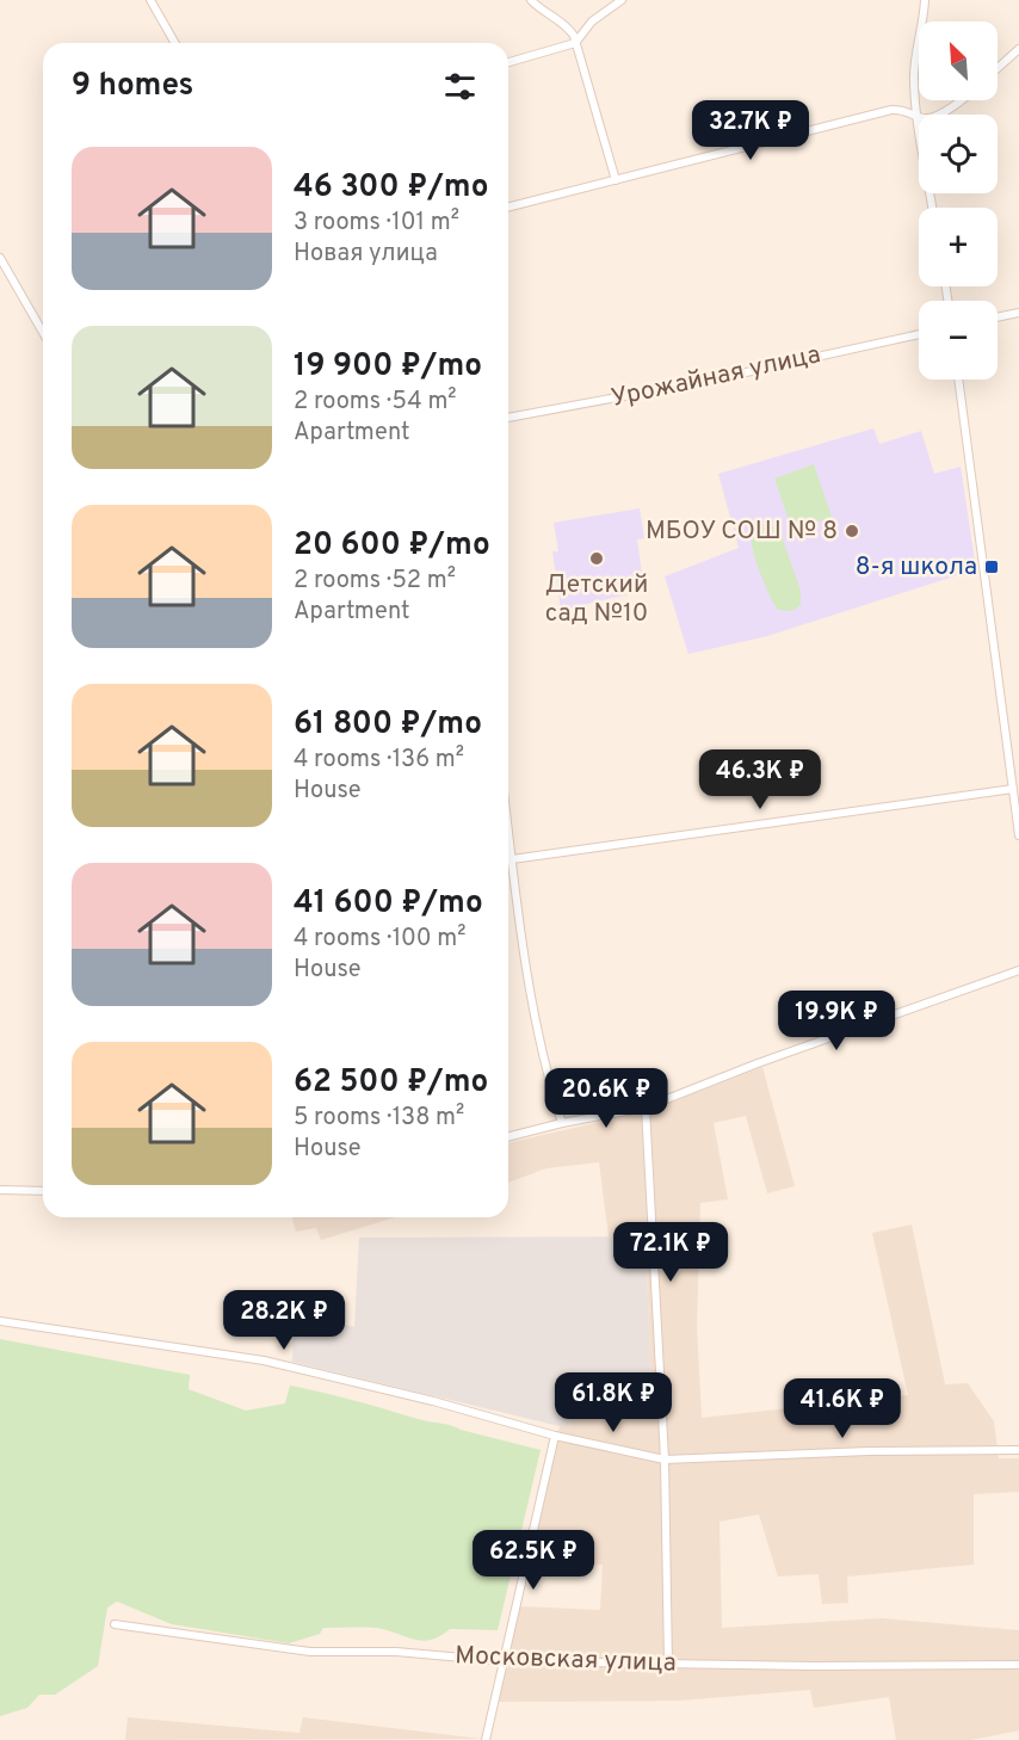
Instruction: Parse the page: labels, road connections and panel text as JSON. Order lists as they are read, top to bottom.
{
  "streets": {
    "street": ["Урожайная улица", "Московская улица"]
  },
  "places": {
    "other": ["МБОУ СОШ № 8", "Детский сад №10"],
    "transit": ["8-я школа"]
  },
  "north": "top left",
  "page": {
    "map_buttons": ["+", "−"],
    "heading": "9 homes",
    "price": [
      "32.7K ₽",
      "46.3K ₽",
      "19.9K ₽",
      "20.6K ₽",
      "72.1K ₽",
      "28.2K ₽",
      "61.8K ₽",
      "41.6K ₽",
      "62.5K ₽"
    ],
    "list": [
      {
        "name": "46 300 ₽/mo",
        "note": "3 rooms · 101 m² · Новая улица"
      },
      {
        "name": "19 900 ₽/mo",
        "note": "2 rooms · 54 m² · Apartment"
      },
      {
        "name": "20 600 ₽/mo",
        "note": "2 rooms · 52 m² · Apartment"
      },
      {
        "name": "61 800 ₽/mo",
        "note": "4 rooms · 136 m² · House"
      },
      {
        "name": "41 600 ₽/mo",
        "note": "4 rooms · 100 m² · House"
      },
      {
        "name": "62 500 ₽/mo",
        "note": "5 rooms · 138 m² · House"
      }
    ]
  }
}
